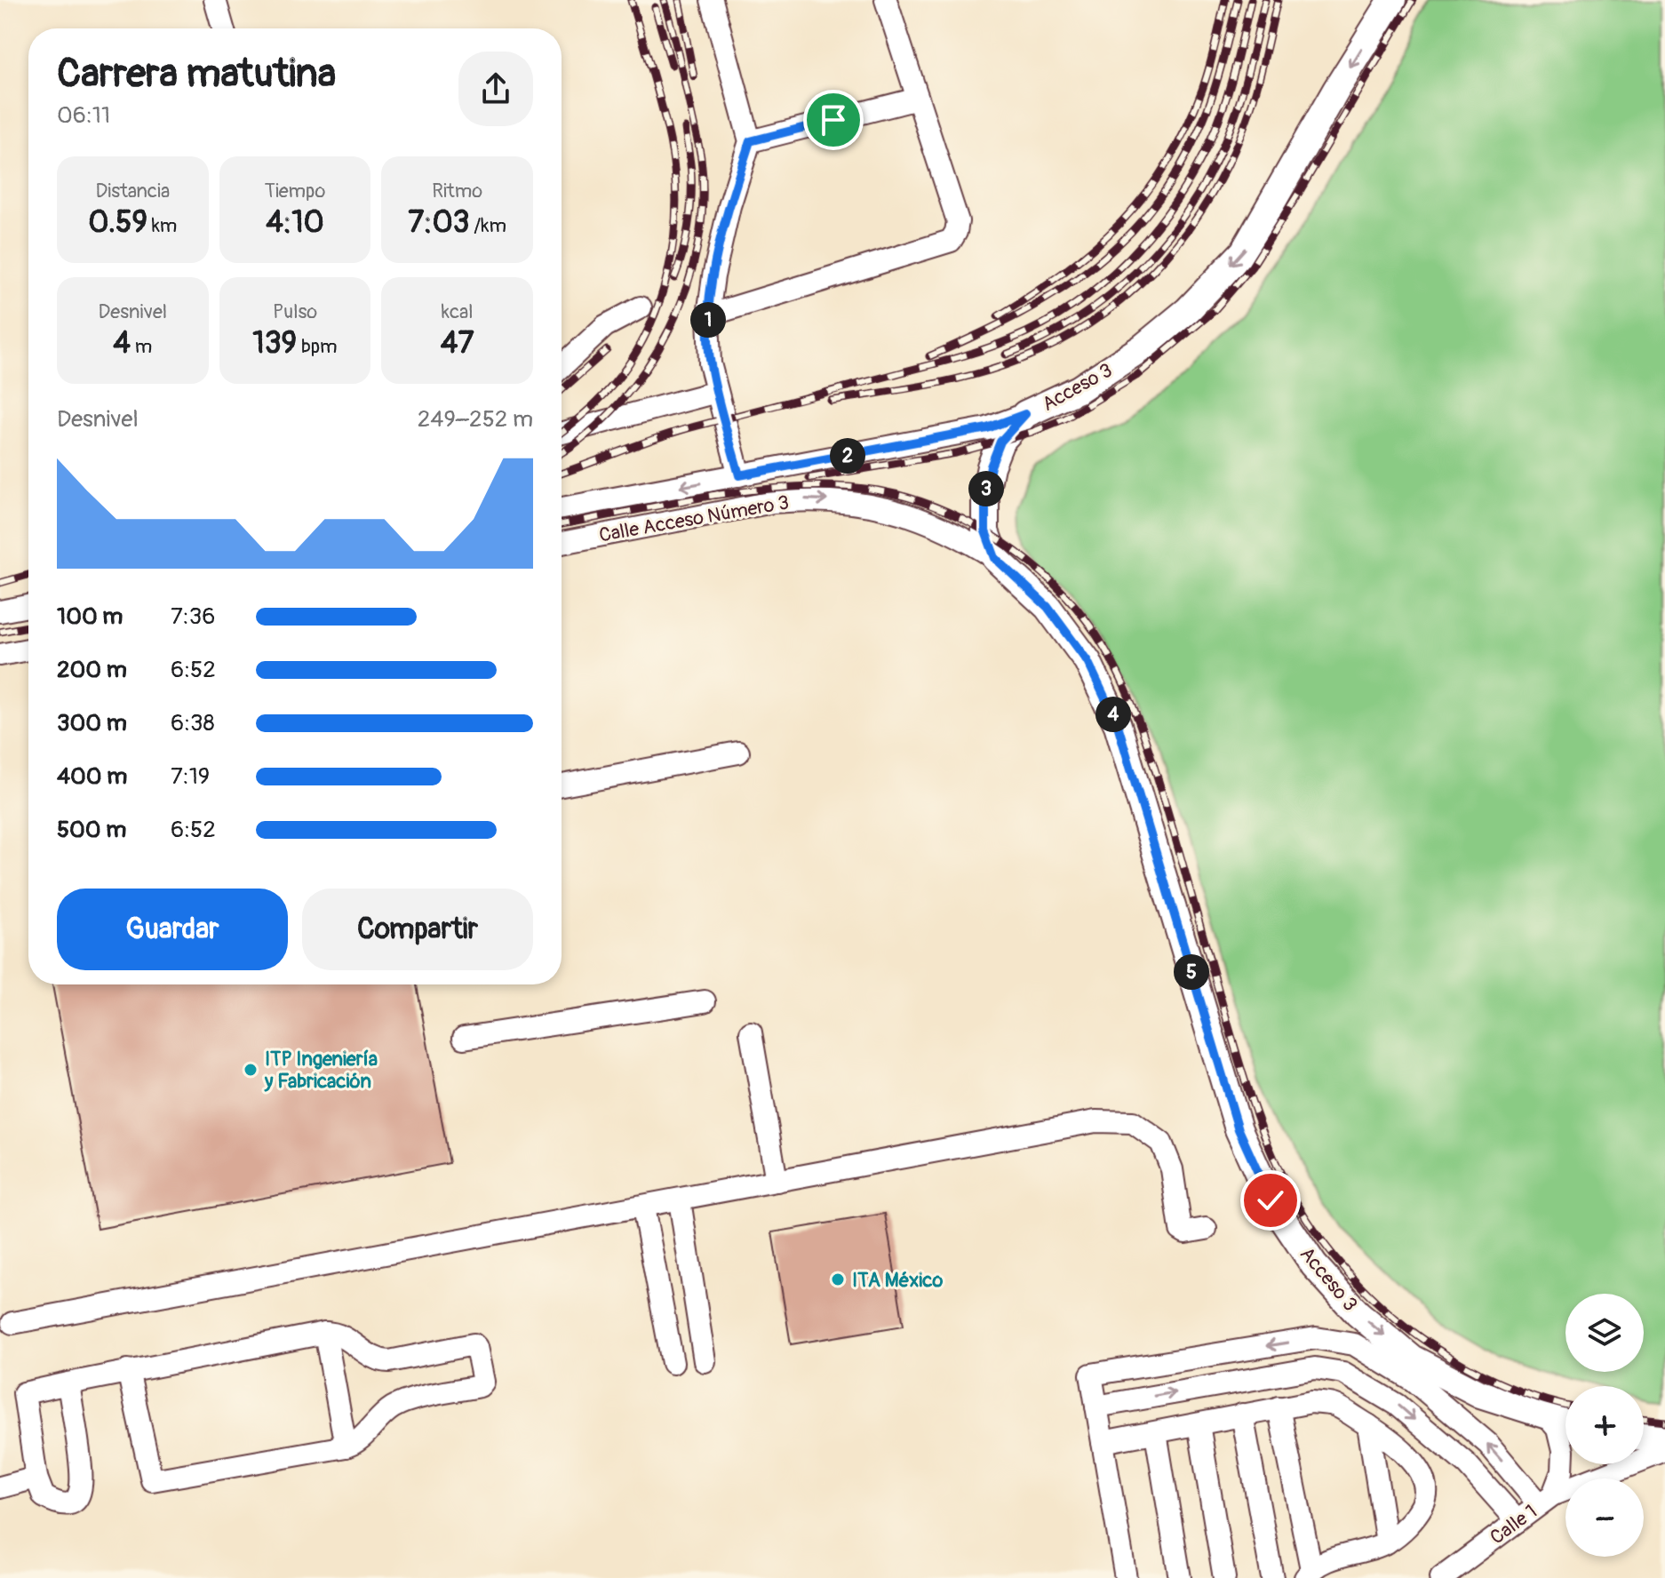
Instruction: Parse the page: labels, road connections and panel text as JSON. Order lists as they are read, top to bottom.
{
  "streets": {
    "main road": ["Acceso 3"],
    "street": ["Calle Acceso Número 3", "Calle 1"]
  },
  "crossings": [
    ["Acceso 3", "Calle Acceso Número 3"],
    ["Acceso 3", "Calle 1"]
  ],
  "places": ["ITP Ingeniería y Fabricación", "ITA México"],
  "page": {
    "heading": ["Carrera matutina", "06:11"],
    "stats": [
      ["Distancia", "0.59 km"],
      ["Tiempo", "4:10"],
      ["Ritmo", "7:03 /km"],
      ["Desnivel", "4 m"],
      ["Pulso", "139 bpm"],
      ["kcal", "47"]
    ],
    "pins": [
      "1",
      "2",
      "3",
      "4",
      "5"
    ],
    "chart": ["Desnivel", "249–252 m"],
    "list": [
      {
        "name": "100 m",
        "note": "7:36"
      },
      {
        "name": "200 m",
        "note": "6:52"
      },
      {
        "name": "300 m",
        "note": "6:38"
      },
      {
        "name": "400 m",
        "note": "7:19"
      },
      {
        "name": "500 m",
        "note": "6:52"
      }
    ],
    "buttons": ["Guardar", "Compartir"],
    "map_buttons": ["+", "−"]
  }
}
